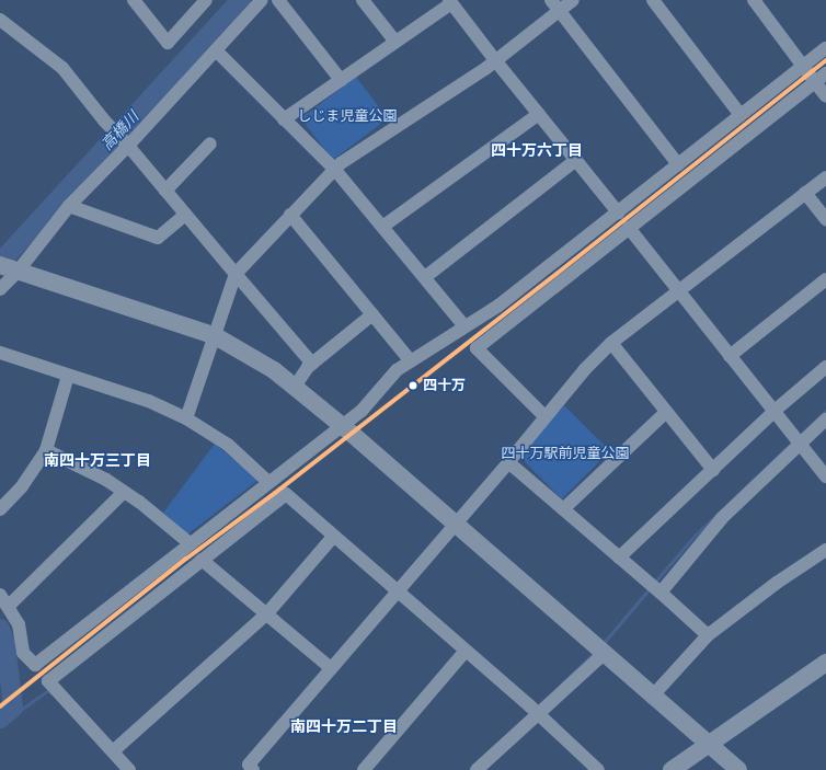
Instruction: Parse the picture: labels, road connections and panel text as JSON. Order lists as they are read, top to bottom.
{
  "districts": ["四十万六丁目", "南四十万三丁目", "南四十万二丁目"],
  "water": ["高橋川"],
  "parks": ["しじま児童公園", "四十万駅前児童公園"],
  "places": ["四十万"]
}
